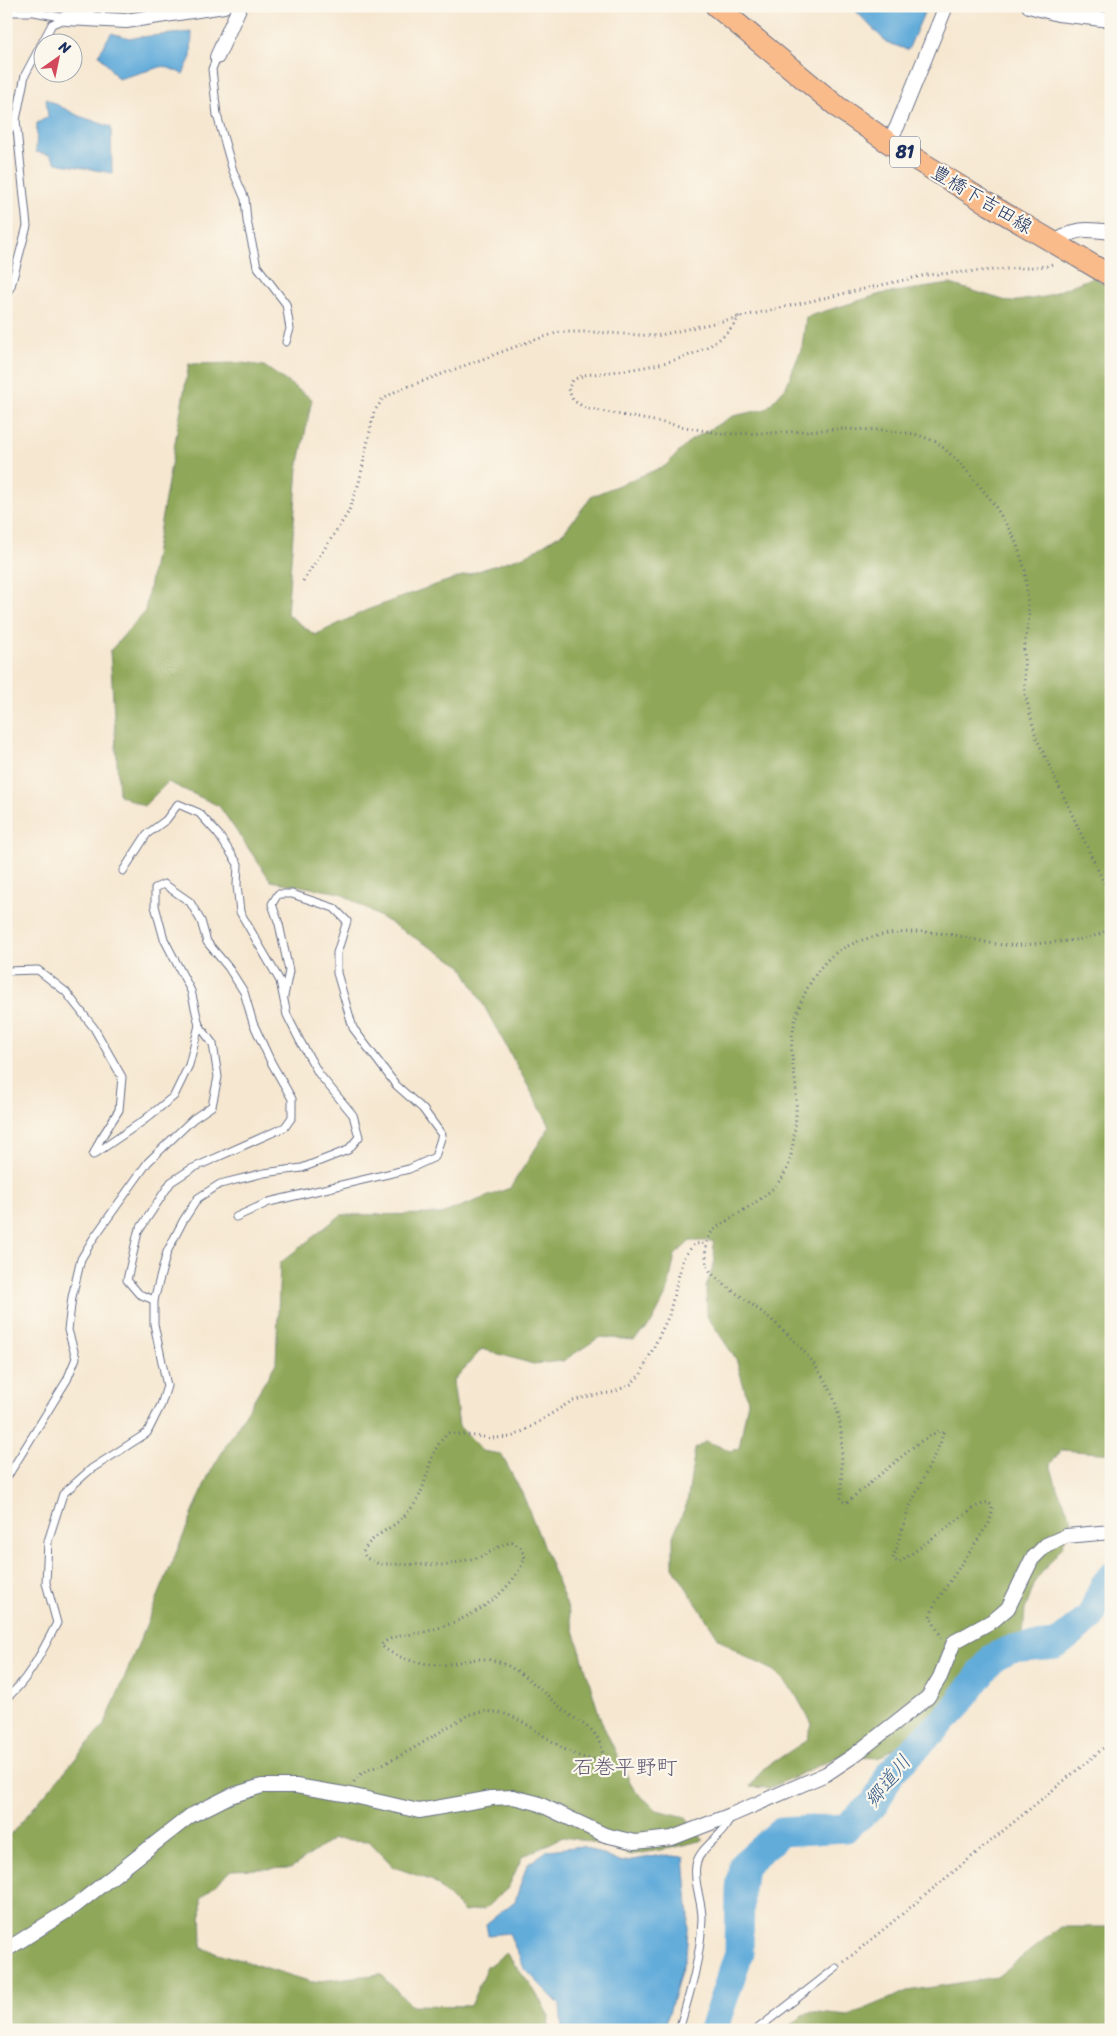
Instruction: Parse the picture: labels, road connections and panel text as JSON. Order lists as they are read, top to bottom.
{
  "streets": {
    "main road": ["81", "豊橋下吉田線"]
  },
  "districts": ["石巻平野町"],
  "water": ["郷道川"],
  "north": "top right"
}
